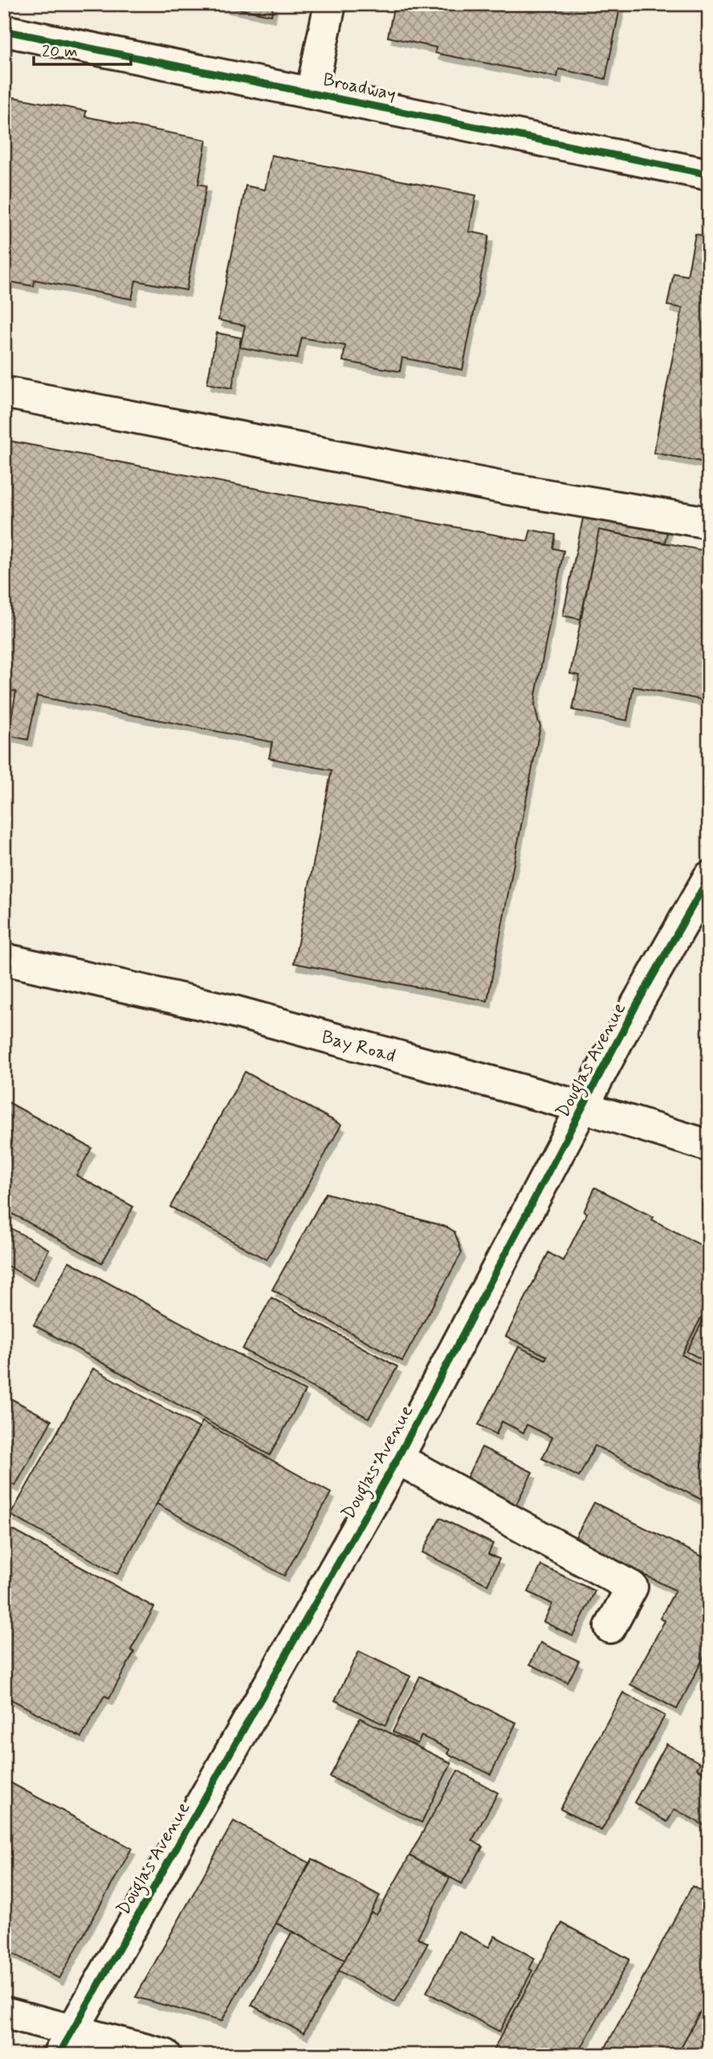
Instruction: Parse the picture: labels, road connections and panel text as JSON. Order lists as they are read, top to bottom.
{
  "streets": {
    "street": ["Broadway", "Bay Road", "Douglas Avenue"]
  },
  "crossings": [
    ["Bay Road", "Douglas Avenue"]
  ],
  "scale_bar": "20 m"
}
